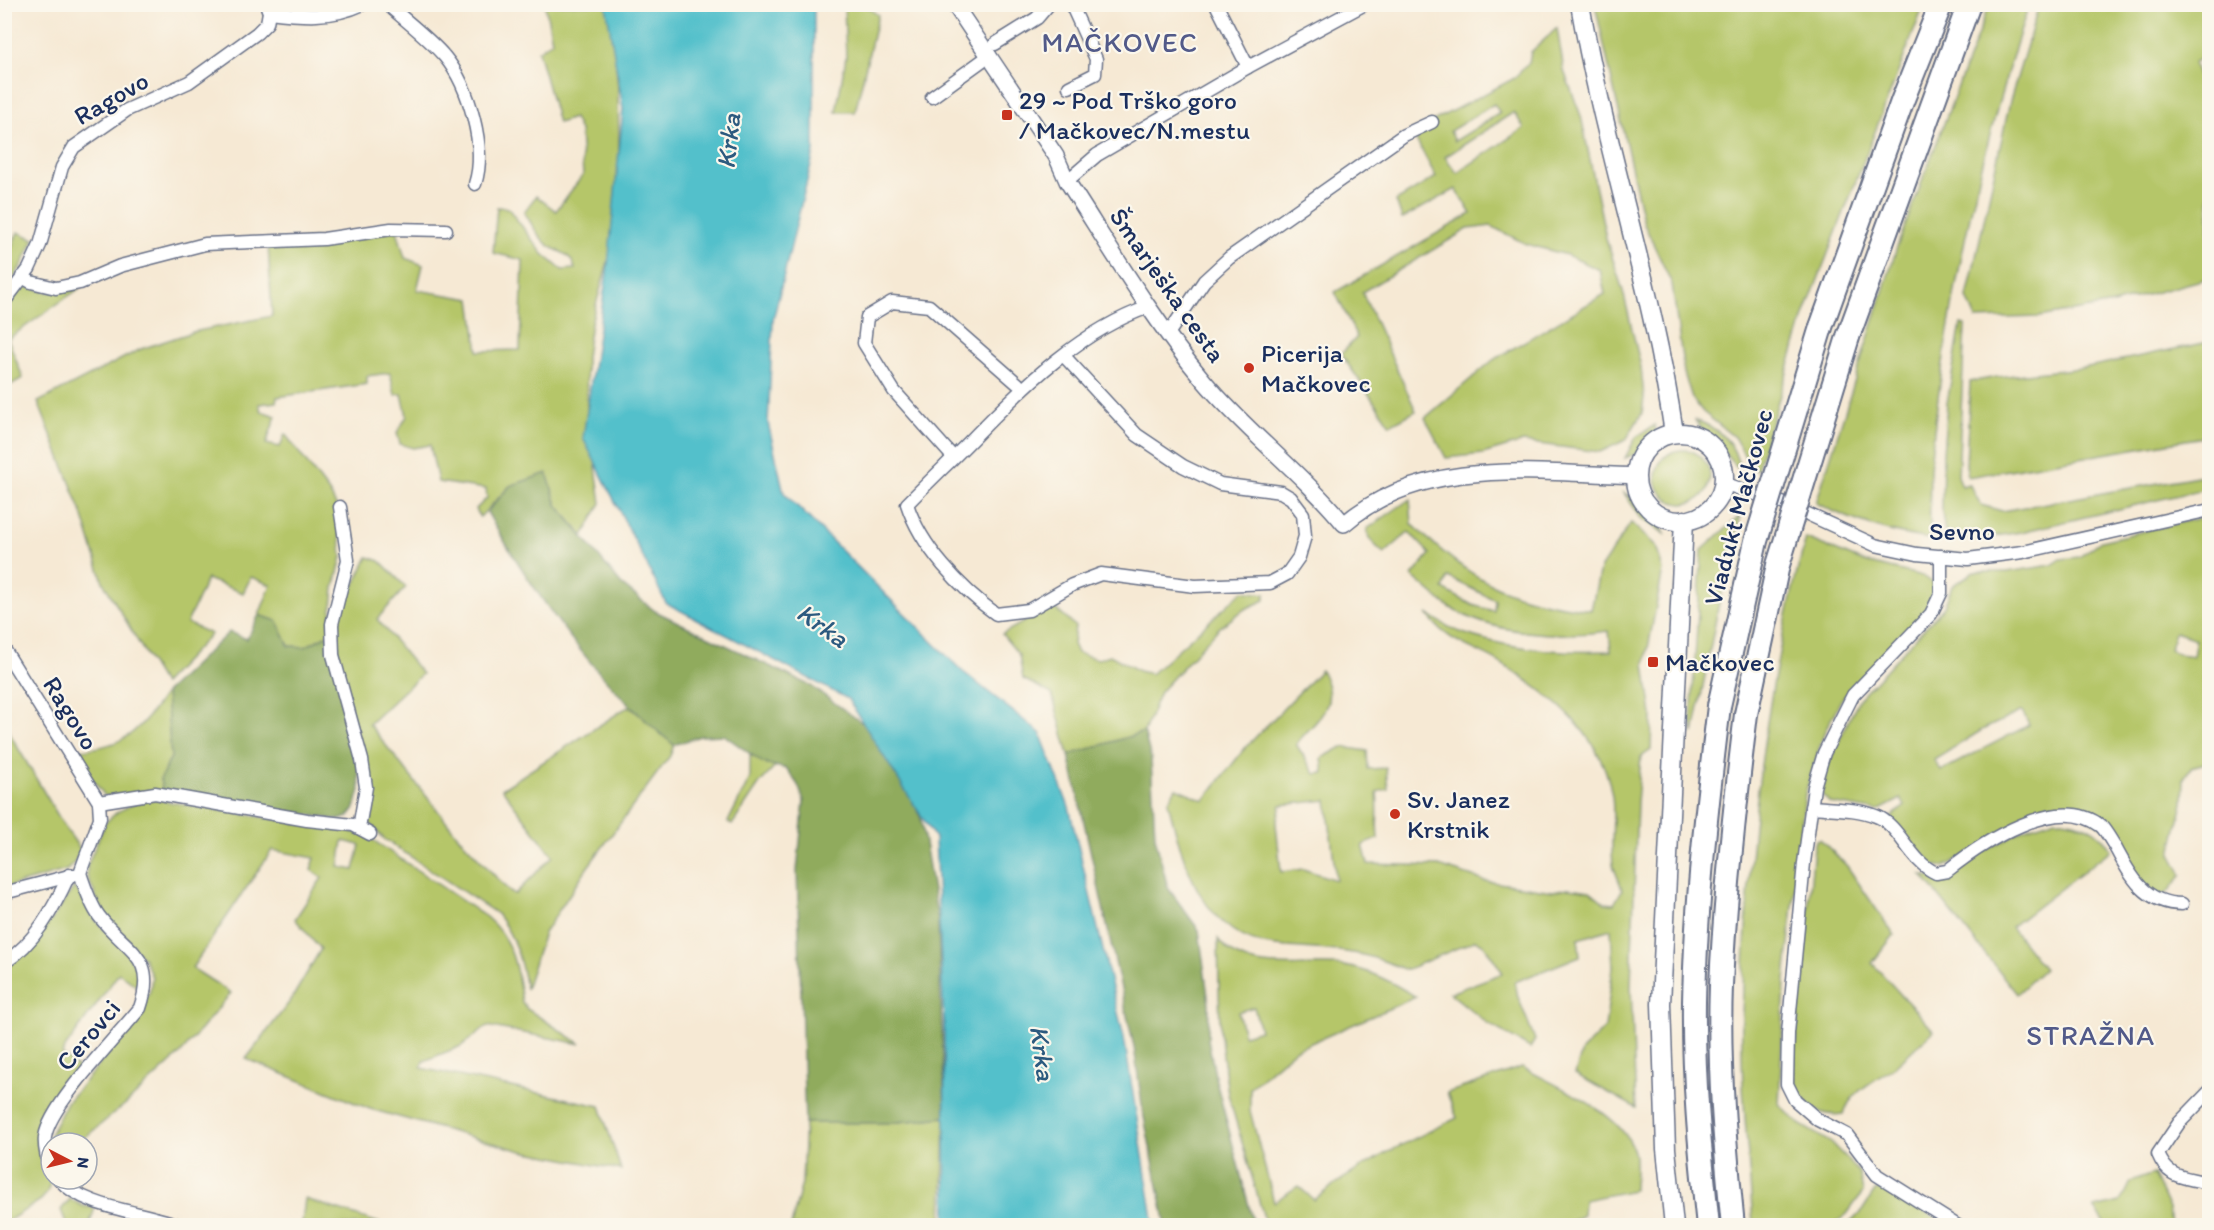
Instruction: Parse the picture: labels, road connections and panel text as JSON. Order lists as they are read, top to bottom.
{
  "streets": {
    "highway": ["Viadukt Mačkovec"],
    "street": [
      "Ragovo",
      "Šmarješka cesta",
      "Sevno",
      "Cerovci"
    ]
  },
  "crossings": [
    ["Šmarješka cesta", "Sevno"]
  ],
  "districts": ["MAČKOVEC", "STRAŽNA"],
  "water": ["Krka"],
  "places": {
    "transit": ["29 ~ Pod Trško goro / Mačkovec/N.mestu", "Mačkovec"],
    "other": ["Picerija Mačkovec", "Sv. Janez Krstnik"]
  },
  "north": "right"
}
